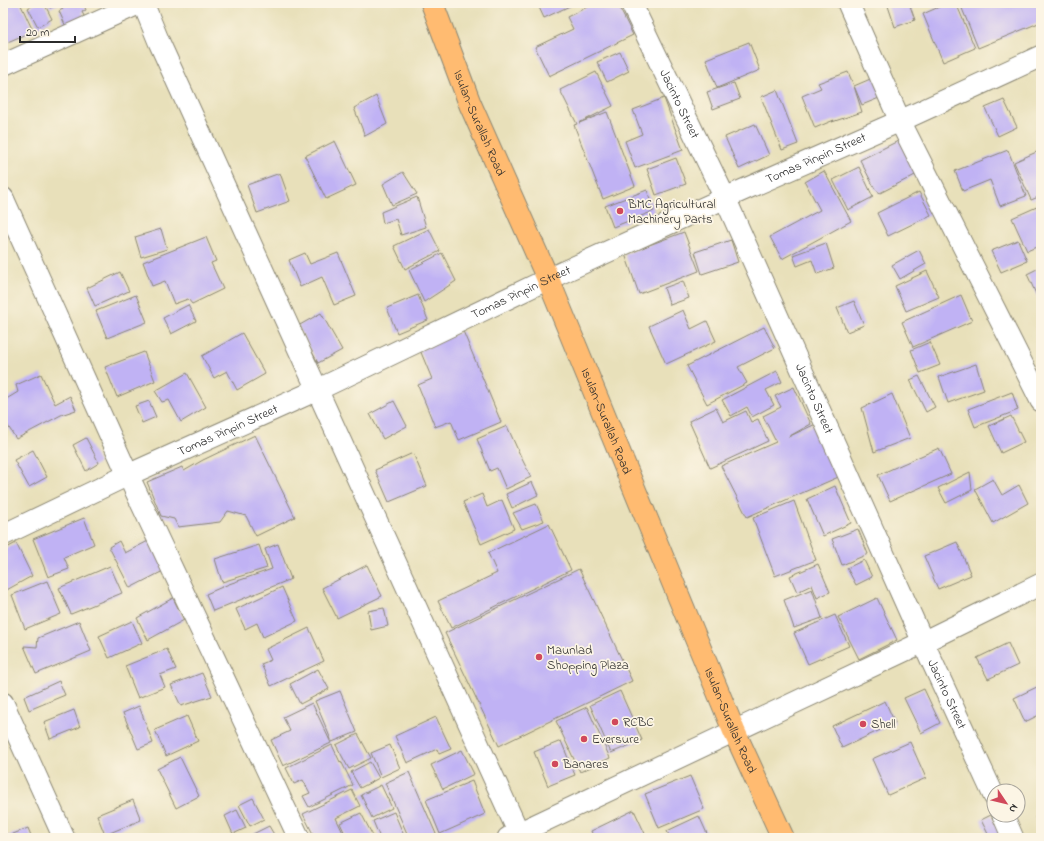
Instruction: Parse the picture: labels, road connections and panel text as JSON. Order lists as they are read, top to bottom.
{
  "streets": {
    "highway": ["Isulan-Surallah Road"],
    "street": ["Jacinto Street", "Tomas Pinpin Street"]
  },
  "crossings": [
    ["Jacinto Street", "Tomas Pinpin Street"],
    ["Isulan-Surallah Road", "Tomas Pinpin Street"]
  ],
  "places": [
    "BMC Agricultural Machinery Parts",
    "Maunlad Shopping Plaza",
    "RCBC",
    "Shell",
    "Eversure",
    "Banares"
  ],
  "scale_bar": "20 m",
  "north": "bottom right"
}
